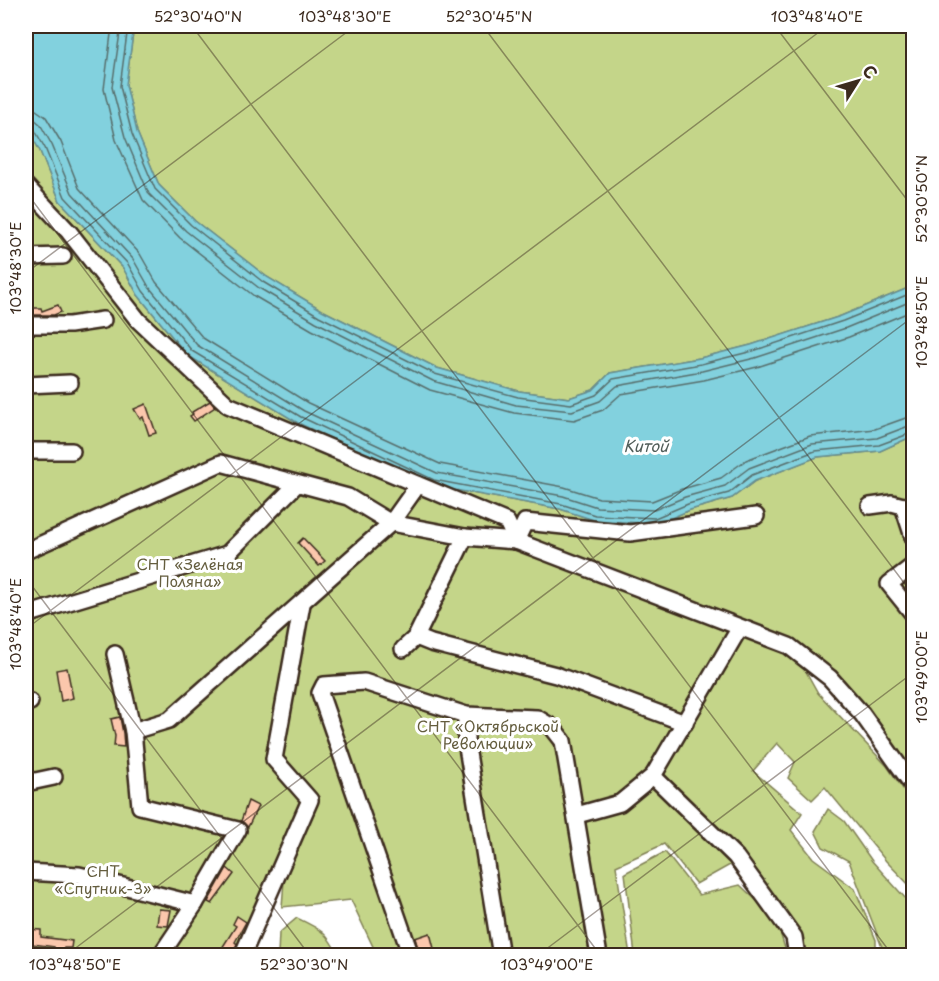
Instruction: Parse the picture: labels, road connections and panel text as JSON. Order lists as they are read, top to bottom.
{
  "water": ["Китой"],
  "parks": ["СНТ «Зелёная Поляна»", "СНТ «Октябрьской Революции»", "СНТ «Спутник-3»"],
  "north": "top right",
  "coordinates": [
    "52°30'40\"N",
    "103°48'30\"E",
    "52°30'45\"N",
    "103°48'40\"E",
    "52°30'50\"N",
    "103°48'50\"E",
    "103°49'00\"E",
    "52°30'30\"N"
  ]
}
